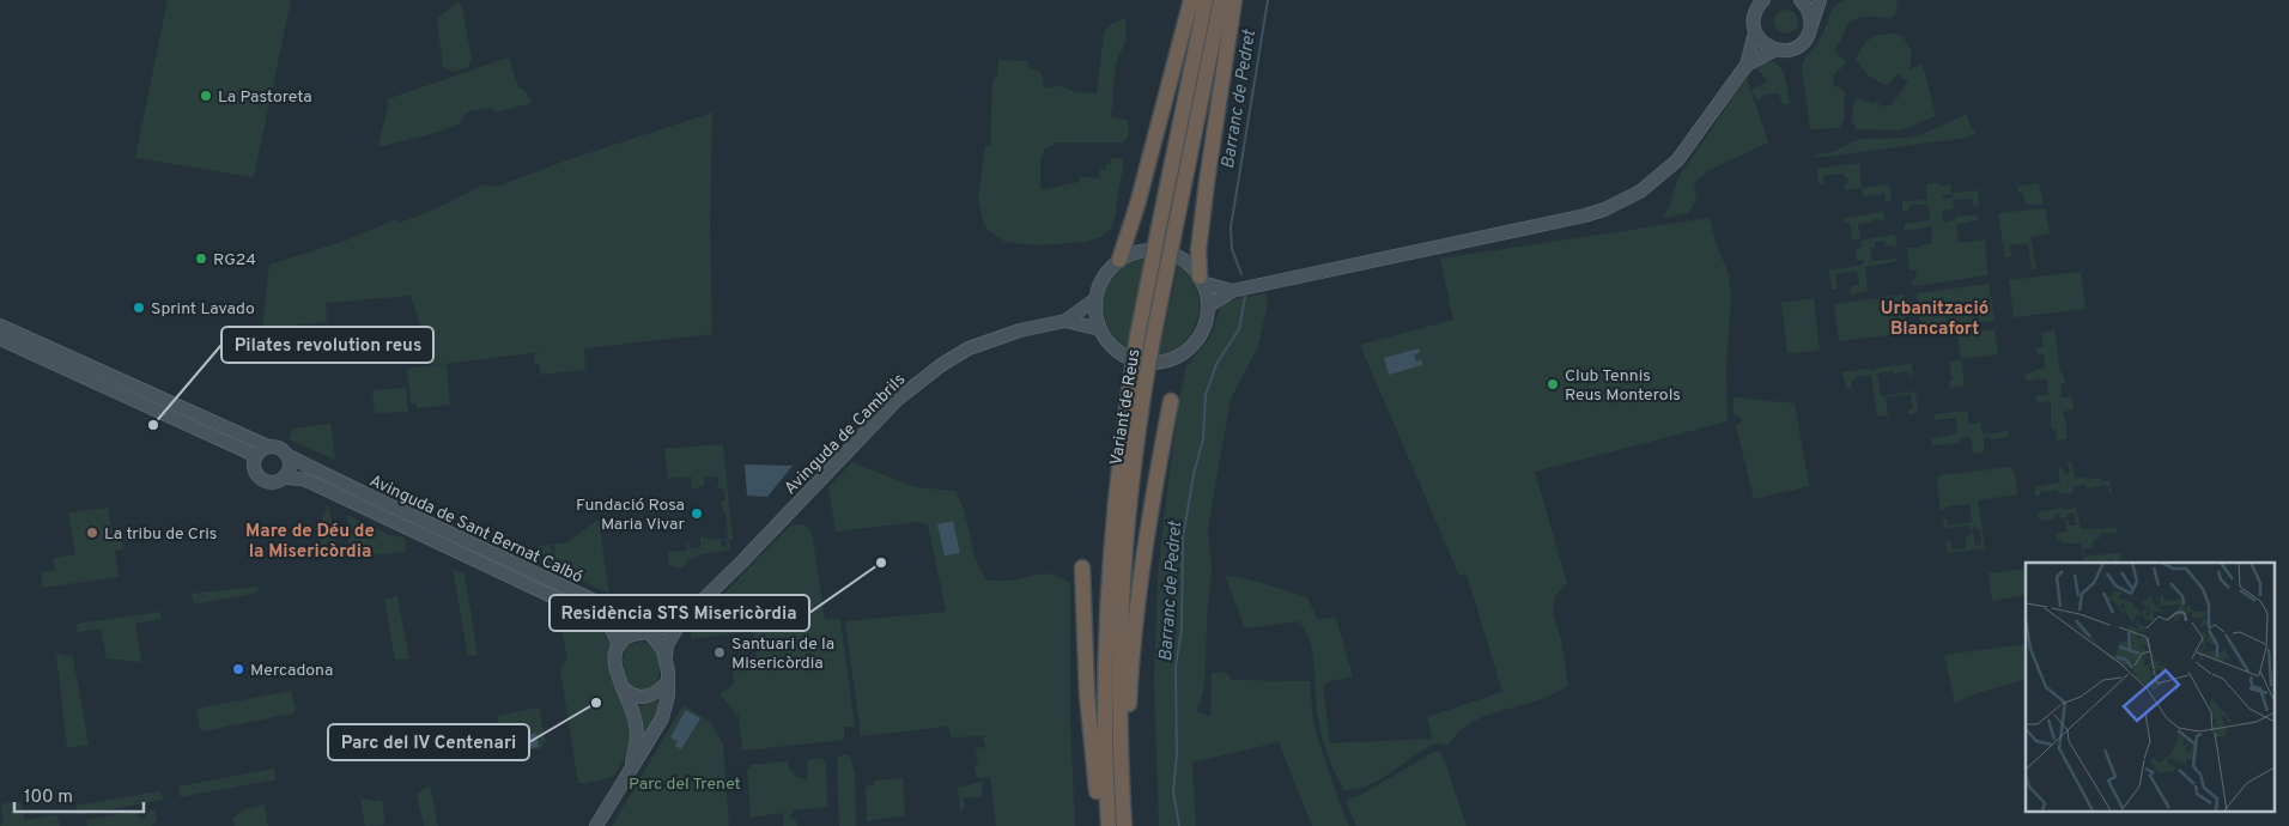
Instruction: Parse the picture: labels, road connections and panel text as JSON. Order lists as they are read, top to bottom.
{
  "streets": {
    "highway": ["Variant de Reus"],
    "main road": ["Avinguda de Cambrils", "Avinguda de Sant Bernat Calbó"]
  },
  "districts": ["Urbanització Blancafort", "Mare de Déu de la Misericòrdia"],
  "water": ["Barranc de Pedret"],
  "parks": ["Parc del Trenet"],
  "places": [
    "La Pastoreta",
    "RG24",
    "Sprint Lavado",
    "Club Tennis Reus Monterols",
    "Pilates revolution reus",
    "Fundació Rosa Maria Vivar",
    "La tribu de Cris",
    "Residència STS Misericòrdia",
    "Santuari de la Misericòrdia",
    "Mercadona",
    "Parc del IV Centenari"
  ],
  "scale_bar": "100 m"
}
